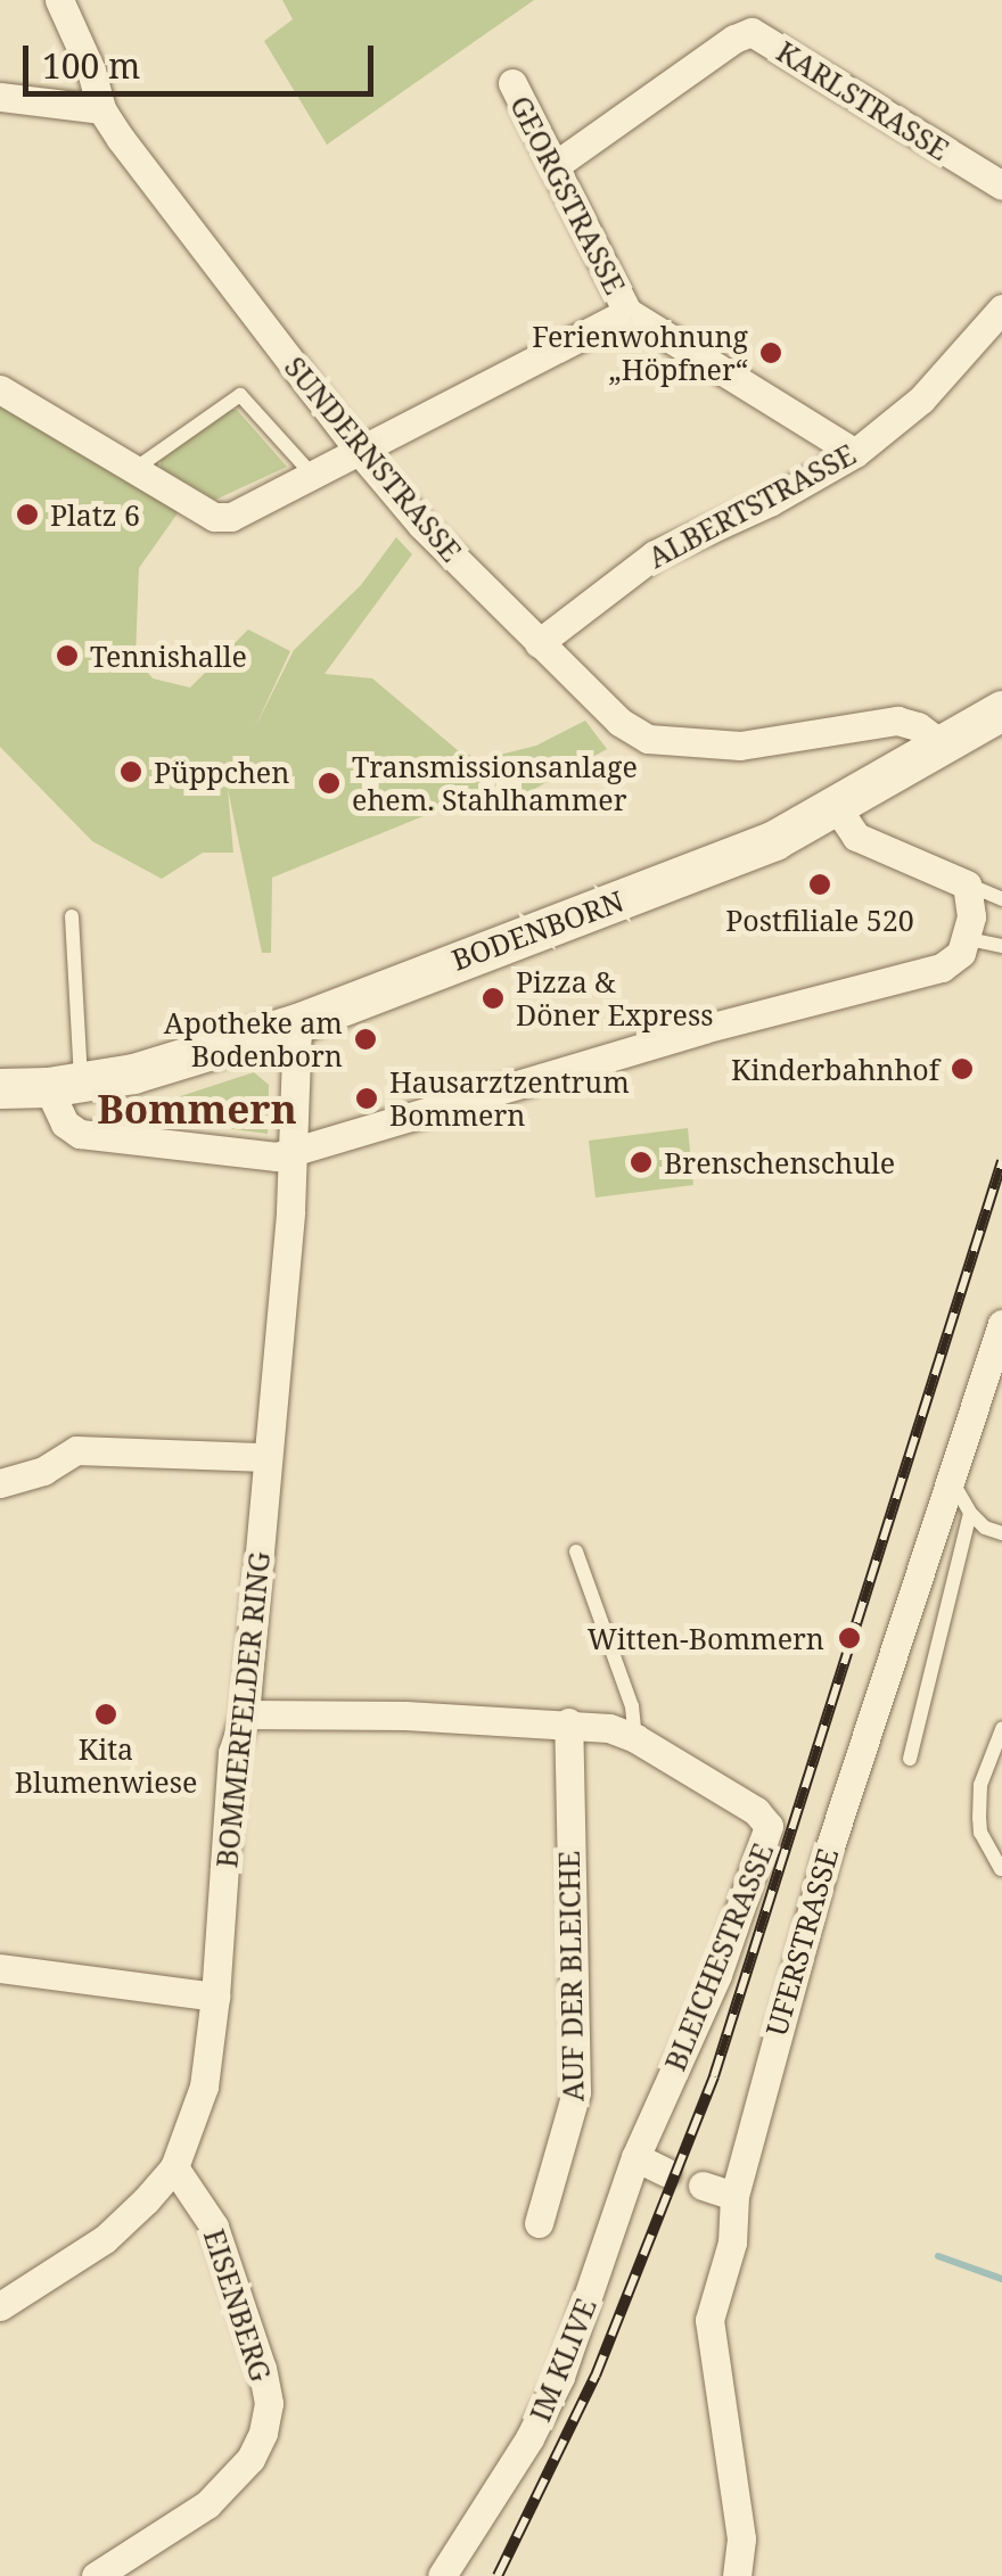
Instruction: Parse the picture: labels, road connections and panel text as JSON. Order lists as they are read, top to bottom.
{
  "streets": {
    "main road": ["BODENBORN"],
    "street": [
      "KARLSTRASSE",
      "GEORGSTRASSE",
      "SUNDERNSTRASSE",
      "ALBERTSTRASSE",
      "BOMMERFELDER RING",
      "UFERSTRASSE",
      "BLEICHESTRASSE",
      "AUF DER BLEICHE",
      "EISENBERG",
      "IM KLIVE"
    ]
  },
  "crossings": [
    ["KARLSTRASSE", "GEORGSTRASSE"],
    ["GEORGSTRASSE", "ALBERTSTRASSE"],
    ["SUNDERNSTRASSE", "ALBERTSTRASSE"],
    ["SUNDERNSTRASSE", "BODENBORN"],
    ["BODENBORN", "BOMMERFELDER RING"],
    ["BOMMERFELDER RING", "BLEICHESTRASSE"],
    ["BOMMERFELDER RING", "EISENBERG"],
    ["BLEICHESTRASSE", "AUF DER BLEICHE"],
    ["BLEICHESTRASSE", "IM KLIVE"]
  ],
  "districts": ["Bommern"],
  "places": [
    "Ferienwohnung „Höpfner“",
    "Platz 6",
    "Tennishalle",
    "Püppchen",
    "Transmissionsanlage ehem. Stahlhammer",
    "Postfiliale 520",
    "Pizza & Döner Express",
    "Apotheke am Bodenborn",
    "Kinderbahnhof",
    "Hausarztzentrum Bommern",
    "Brenschenschule",
    "Witten-Bommern",
    "Kita Blumenwiese"
  ],
  "scale_bar": "100 m"
}
